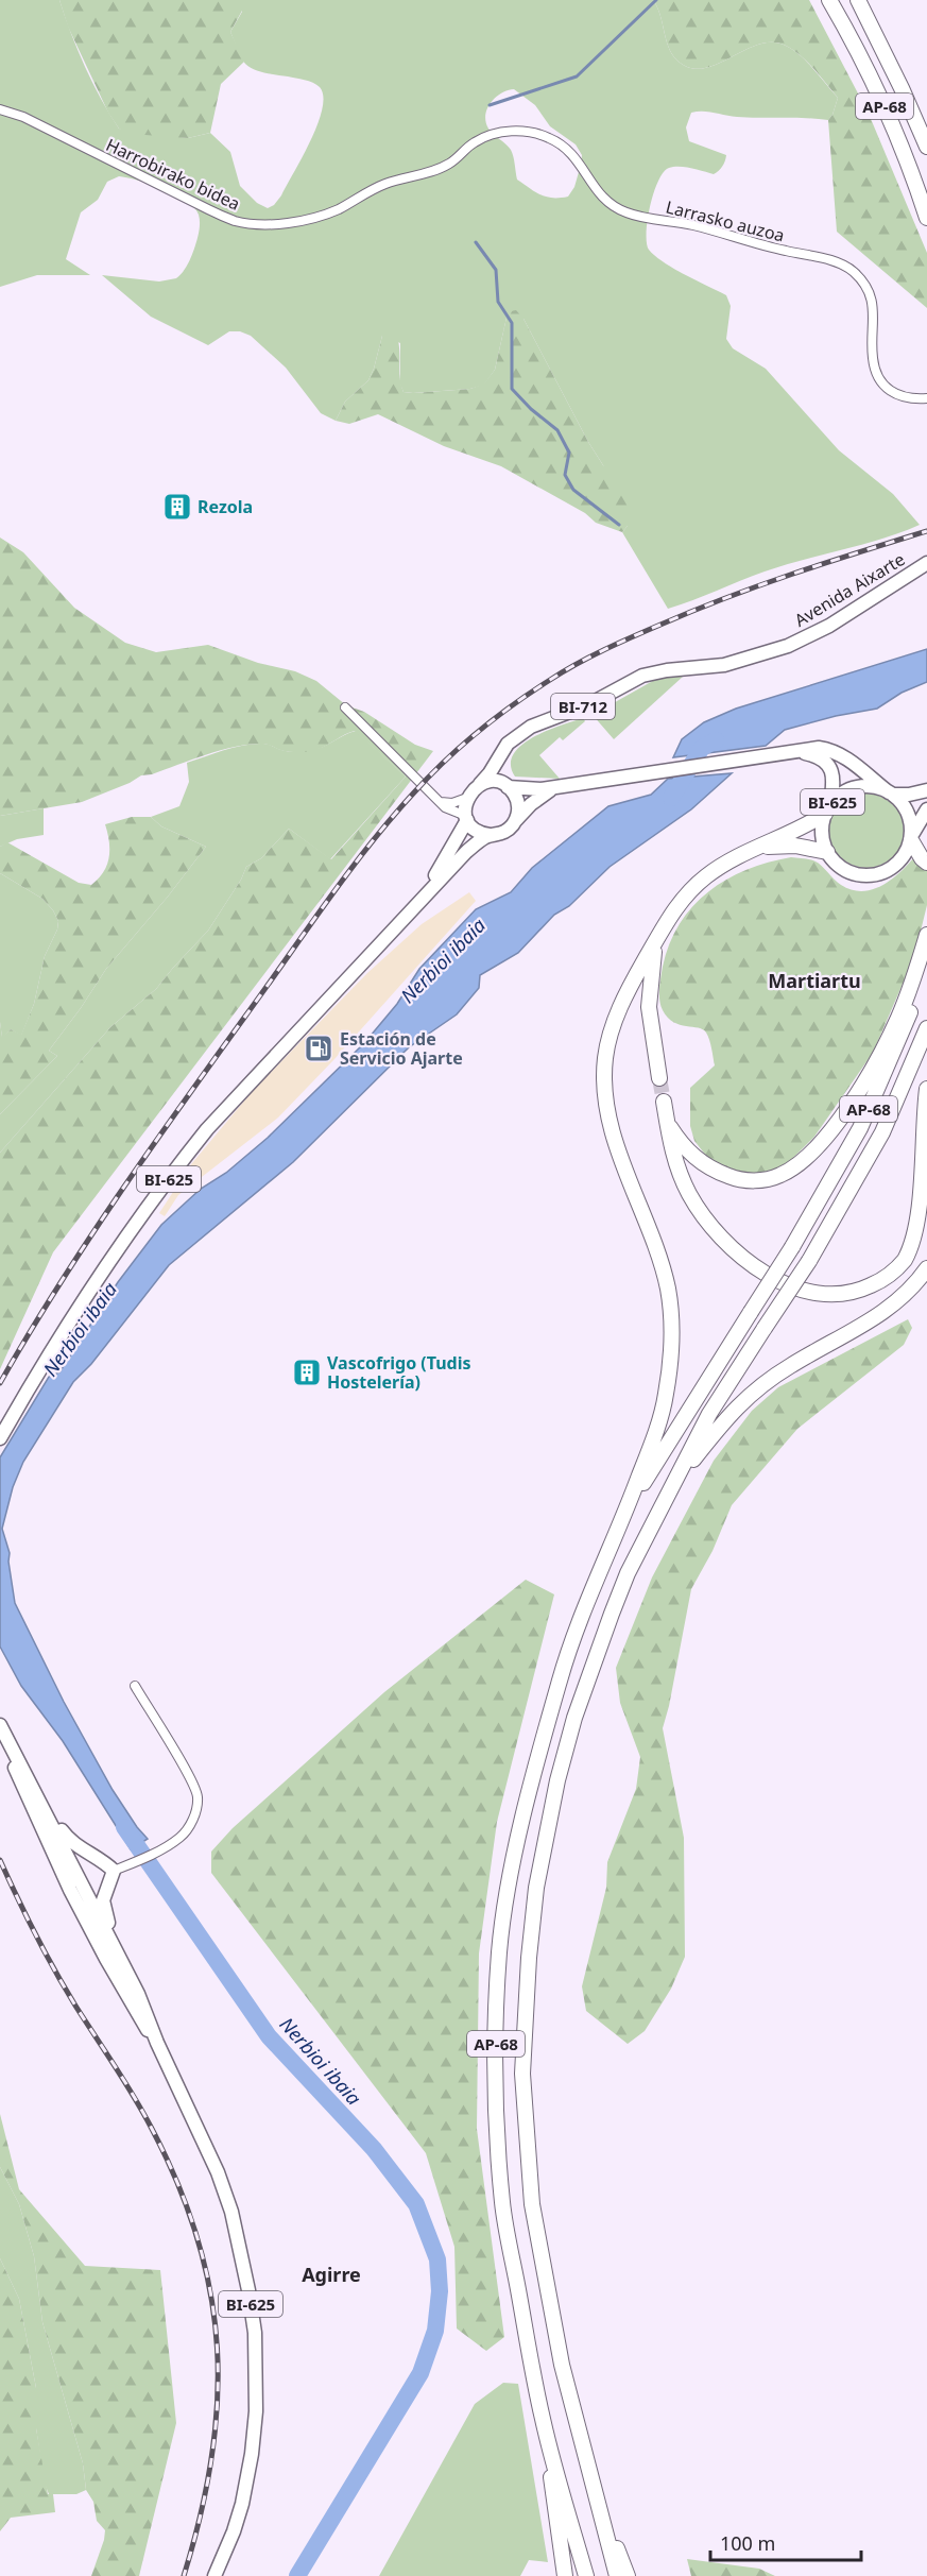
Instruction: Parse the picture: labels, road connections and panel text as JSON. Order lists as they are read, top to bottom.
{
  "streets": {
    "highway": ["AP-68"],
    "main road": ["Avenida Aixarte", "BI-712", "BI-625"],
    "street": ["Harrobirako bidea", "Larrasko auzoa"]
  },
  "crossings": [
    ["Harrobirako bidea", "Larrasko auzoa"]
  ],
  "districts": ["Martiartu", "Agirre"],
  "water": ["Nerbioi ibaia"],
  "places": {
    "building": ["Rezola", "Vascofrigo (Tudis Hostelería)"],
    "fuel station": ["Estación de Servicio Ajarte"]
  },
  "scale_bar": "100 m"
}
